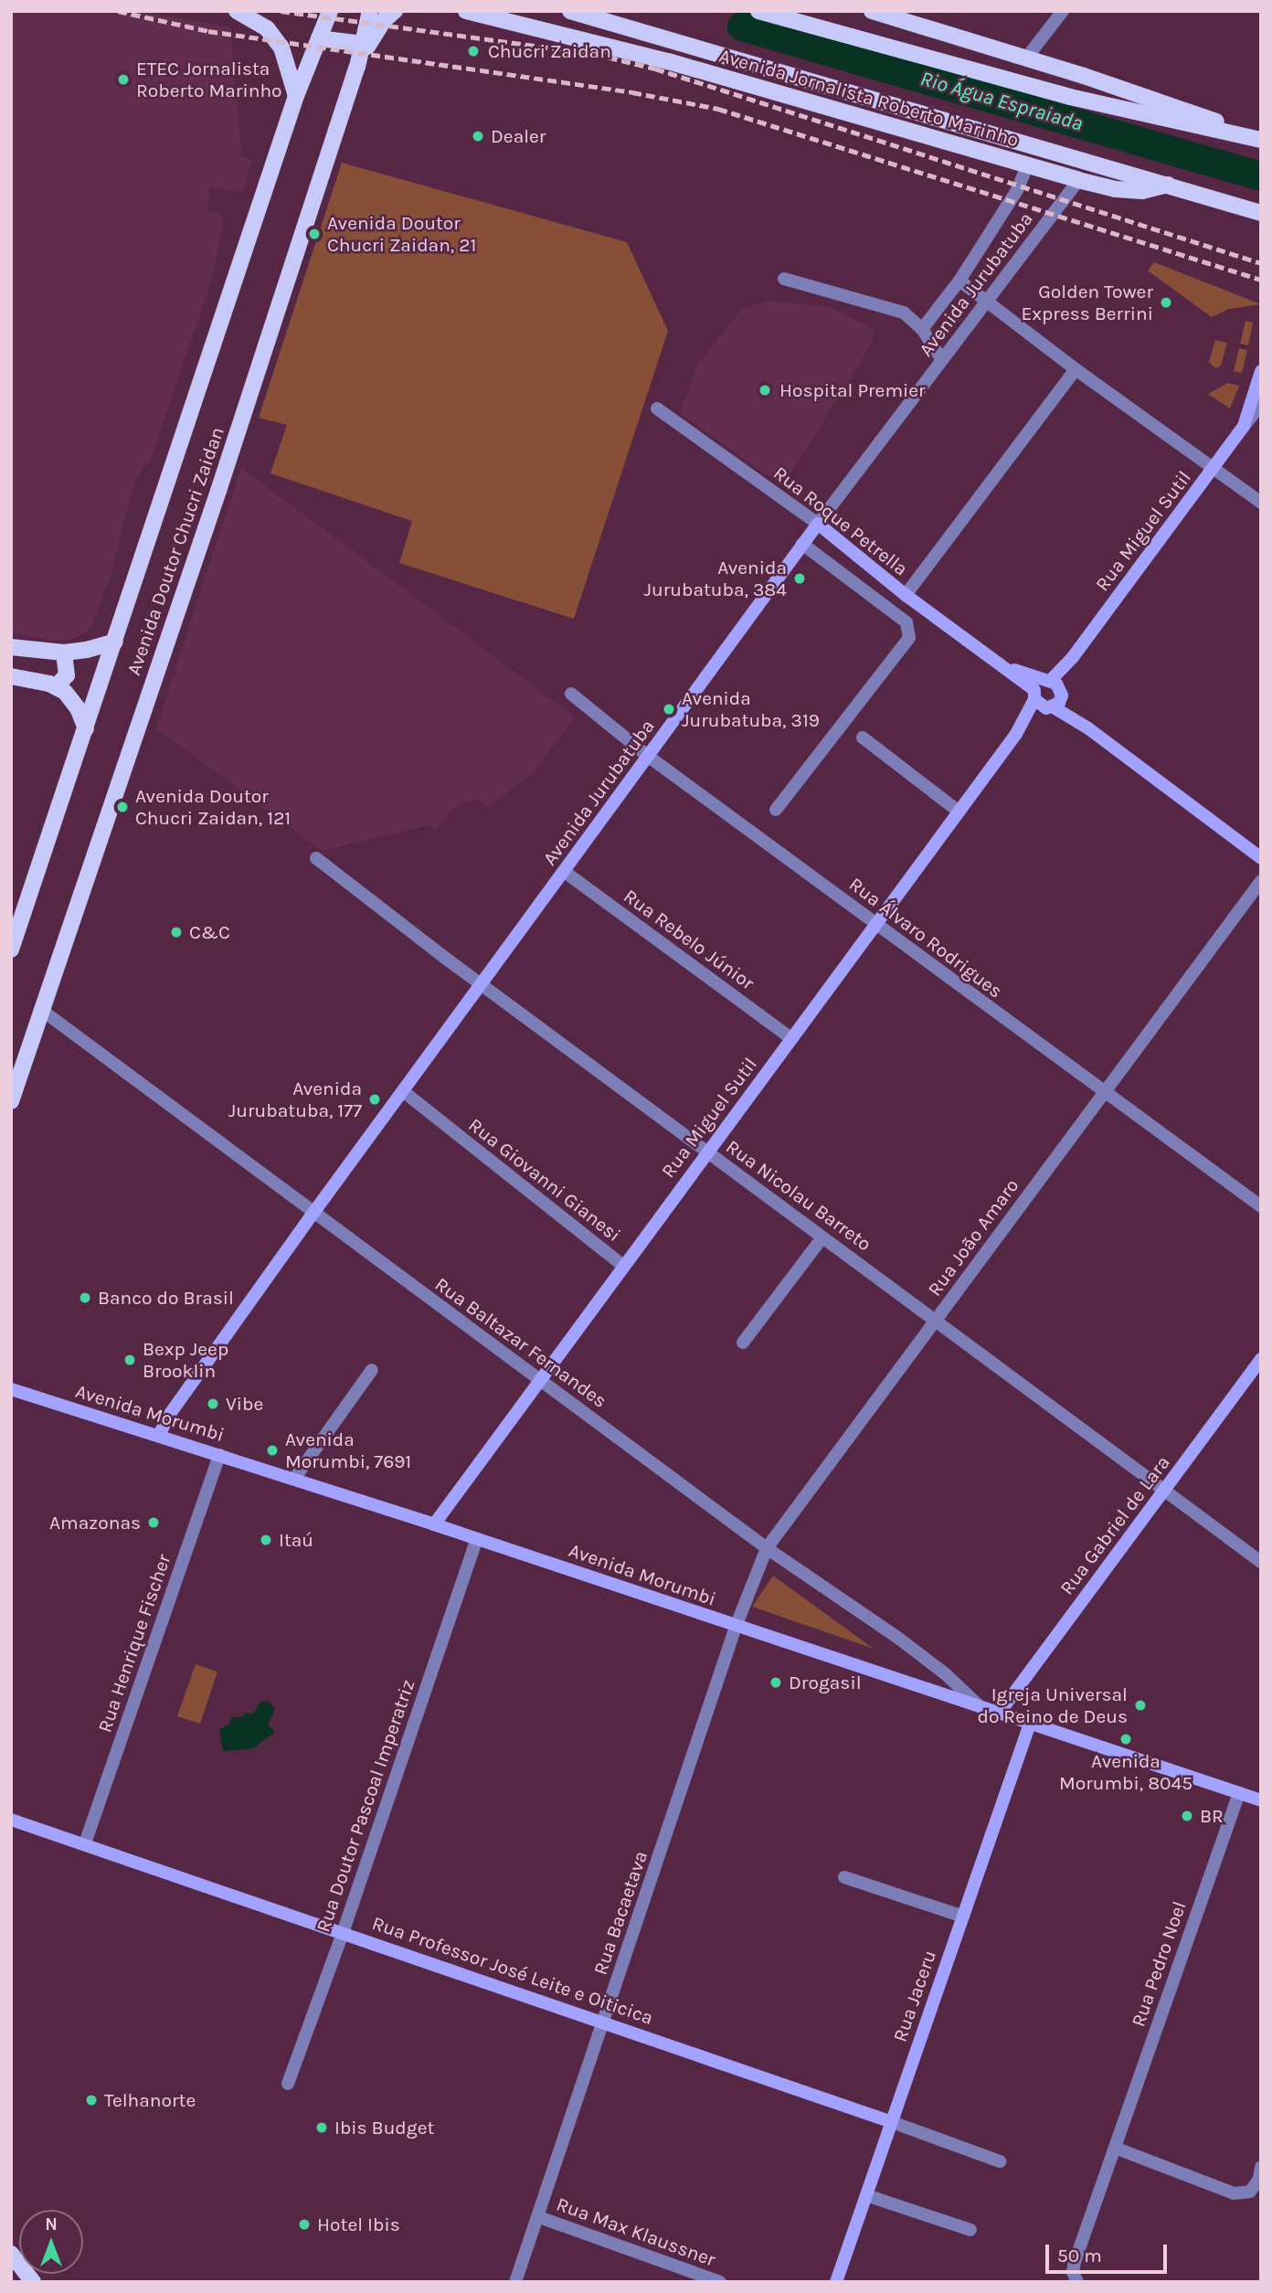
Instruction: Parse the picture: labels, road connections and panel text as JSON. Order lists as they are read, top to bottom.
{
  "streets": {
    "main road": ["Avenida Jornalista Roberto Marinho", "Avenida Doutor Chucri Zaidan"],
    "street": [
      "Avenida Jurubatuba",
      "Rua Roque Petrella",
      "Rua Miguel Sutil",
      "Rua Álvaro Rodrigues",
      "Rua Rebelo Júnior",
      "Rua Giovanni Gianesi",
      "Rua Nicolau Barreto",
      "Rua João Amaro",
      "Rua Baltazar Fernandes",
      "Avenida Morumbi",
      "Rua Gabriel de Lara",
      "Rua Henrique Fischer",
      "Rua Doutor Pascoal Imperatriz",
      "Rua Bacaetava",
      "Rua Pedro Noel",
      "Rua Professor José Leite e Oiticica",
      "Rua Jaceru",
      "Rua Max Klaussner"
    ]
  },
  "crossings": [
    ["Avenida Jornalista Roberto Marinho", "Avenida Jurubatuba"],
    ["Avenida Jurubatuba", "Rua Roque Petrella"],
    ["Avenida Jurubatuba", "Rua Álvaro Rodrigues"],
    ["Avenida Jurubatuba", "Rua Rebelo Júnior"],
    ["Avenida Jurubatuba", "Rua Giovanni Gianesi"],
    ["Avenida Jurubatuba", "Rua Nicolau Barreto"],
    ["Avenida Jurubatuba", "Rua Baltazar Fernandes"],
    ["Avenida Jurubatuba", "Avenida Morumbi"],
    ["Rua Roque Petrella", "Rua Miguel Sutil"],
    ["Rua Miguel Sutil", "Rua Álvaro Rodrigues"],
    ["Rua Miguel Sutil", "Rua Rebelo Júnior"],
    ["Rua Miguel Sutil", "Rua Giovanni Gianesi"],
    ["Rua Miguel Sutil", "Rua Nicolau Barreto"],
    ["Rua Miguel Sutil", "Rua Baltazar Fernandes"],
    ["Rua Miguel Sutil", "Avenida Morumbi"],
    ["Avenida Doutor Chucri Zaidan", "Rua Baltazar Fernandes"],
    ["Rua Álvaro Rodrigues", "Rua João Amaro"],
    ["Rua Nicolau Barreto", "Rua João Amaro"],
    ["Rua Nicolau Barreto", "Rua Gabriel de Lara"],
    ["Rua João Amaro", "Rua Baltazar Fernandes"],
    ["Rua João Amaro", "Avenida Morumbi"],
    ["Rua João Amaro", "Rua Bacaetava"],
    ["Rua Baltazar Fernandes", "Avenida Morumbi"],
    ["Avenida Morumbi", "Rua Gabriel de Lara"],
    ["Avenida Morumbi", "Rua Henrique Fischer"],
    ["Avenida Morumbi", "Rua Doutor Pascoal Imperatriz"],
    ["Avenida Morumbi", "Rua Bacaetava"],
    ["Avenida Morumbi", "Rua Pedro Noel"],
    ["Avenida Morumbi", "Rua Jaceru"],
    ["Rua Henrique Fischer", "Rua Professor José Leite e Oiticica"],
    ["Rua Doutor Pascoal Imperatriz", "Rua Professor José Leite e Oiticica"],
    ["Rua Bacaetava", "Rua Professor José Leite e Oiticica"],
    ["Rua Bacaetava", "Rua Max Klaussner"],
    ["Rua Professor José Leite e Oiticica", "Rua Jaceru"]
  ],
  "water": ["Rio Água Espraiada"],
  "places": [
    "Chucri Zaidan",
    "ETEC Jornalista Roberto Marinho",
    "Dealer",
    "Avenida Doutor Chucri Zaidan, 21",
    "Golden Tower Express Berrini",
    "Hospital Premier",
    "Avenida Jurubatuba, 384",
    "Avenida Jurubatuba, 319",
    "Avenida Doutor Chucri Zaidan, 121",
    "C&C",
    "Avenida Jurubatuba, 177",
    "Banco do Brasil",
    "Bexp Jeep Brooklin",
    "Vibe",
    "Avenida Morumbi, 7691",
    "Amazonas",
    "Itaú",
    "Drogasil",
    "Igreja Universal do Reino de Deus",
    "Avenida Morumbi, 8045",
    "BR",
    "Telhanorte",
    "Ibis Budget",
    "Hotel Ibis"
  ],
  "scale_bar": "50 m",
  "north": "top"
}
